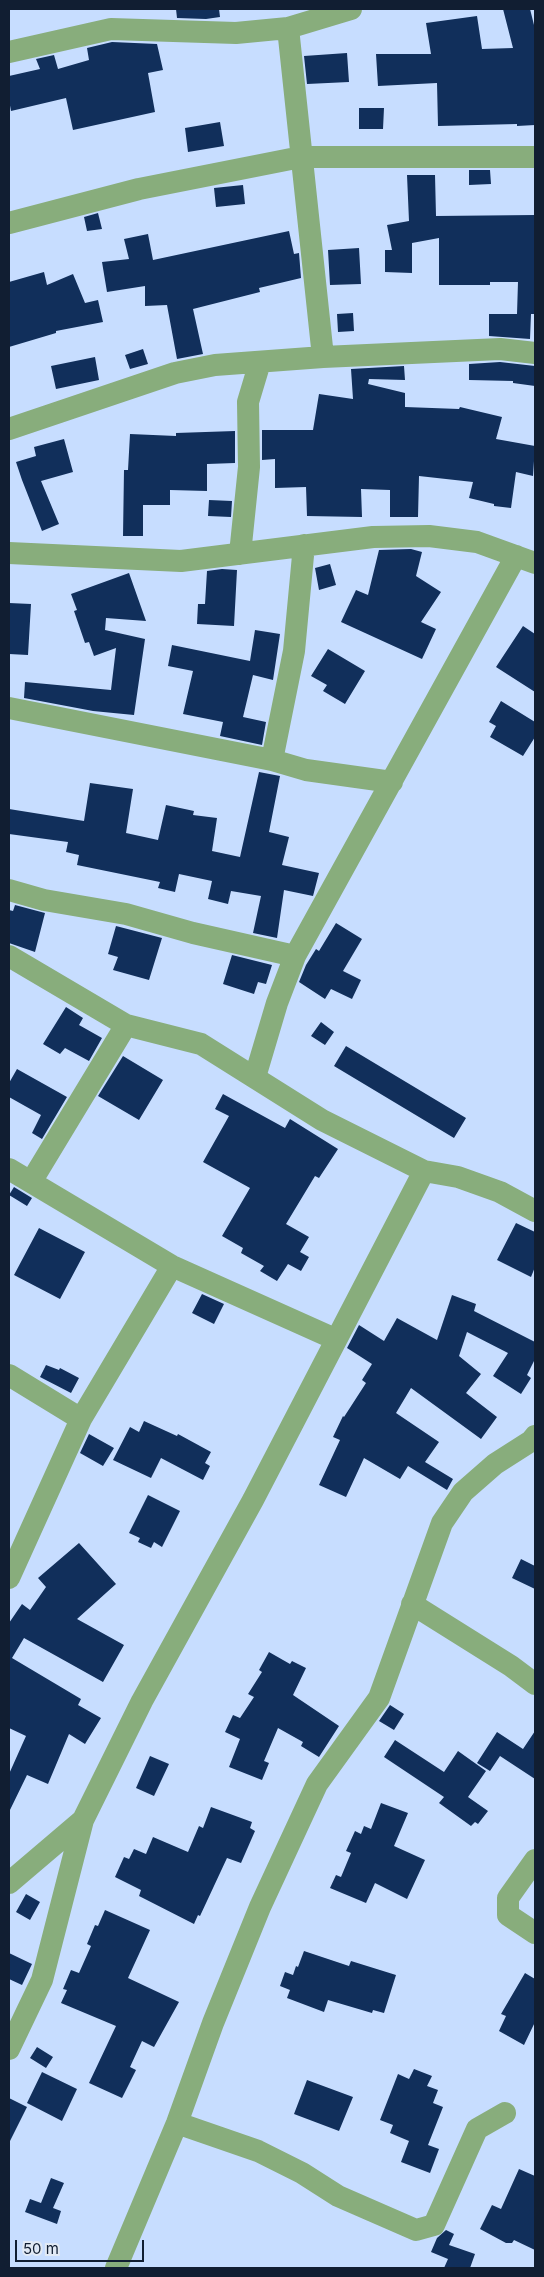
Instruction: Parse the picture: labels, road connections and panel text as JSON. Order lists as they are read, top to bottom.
{
  "scale_bar": "50 m"
}
